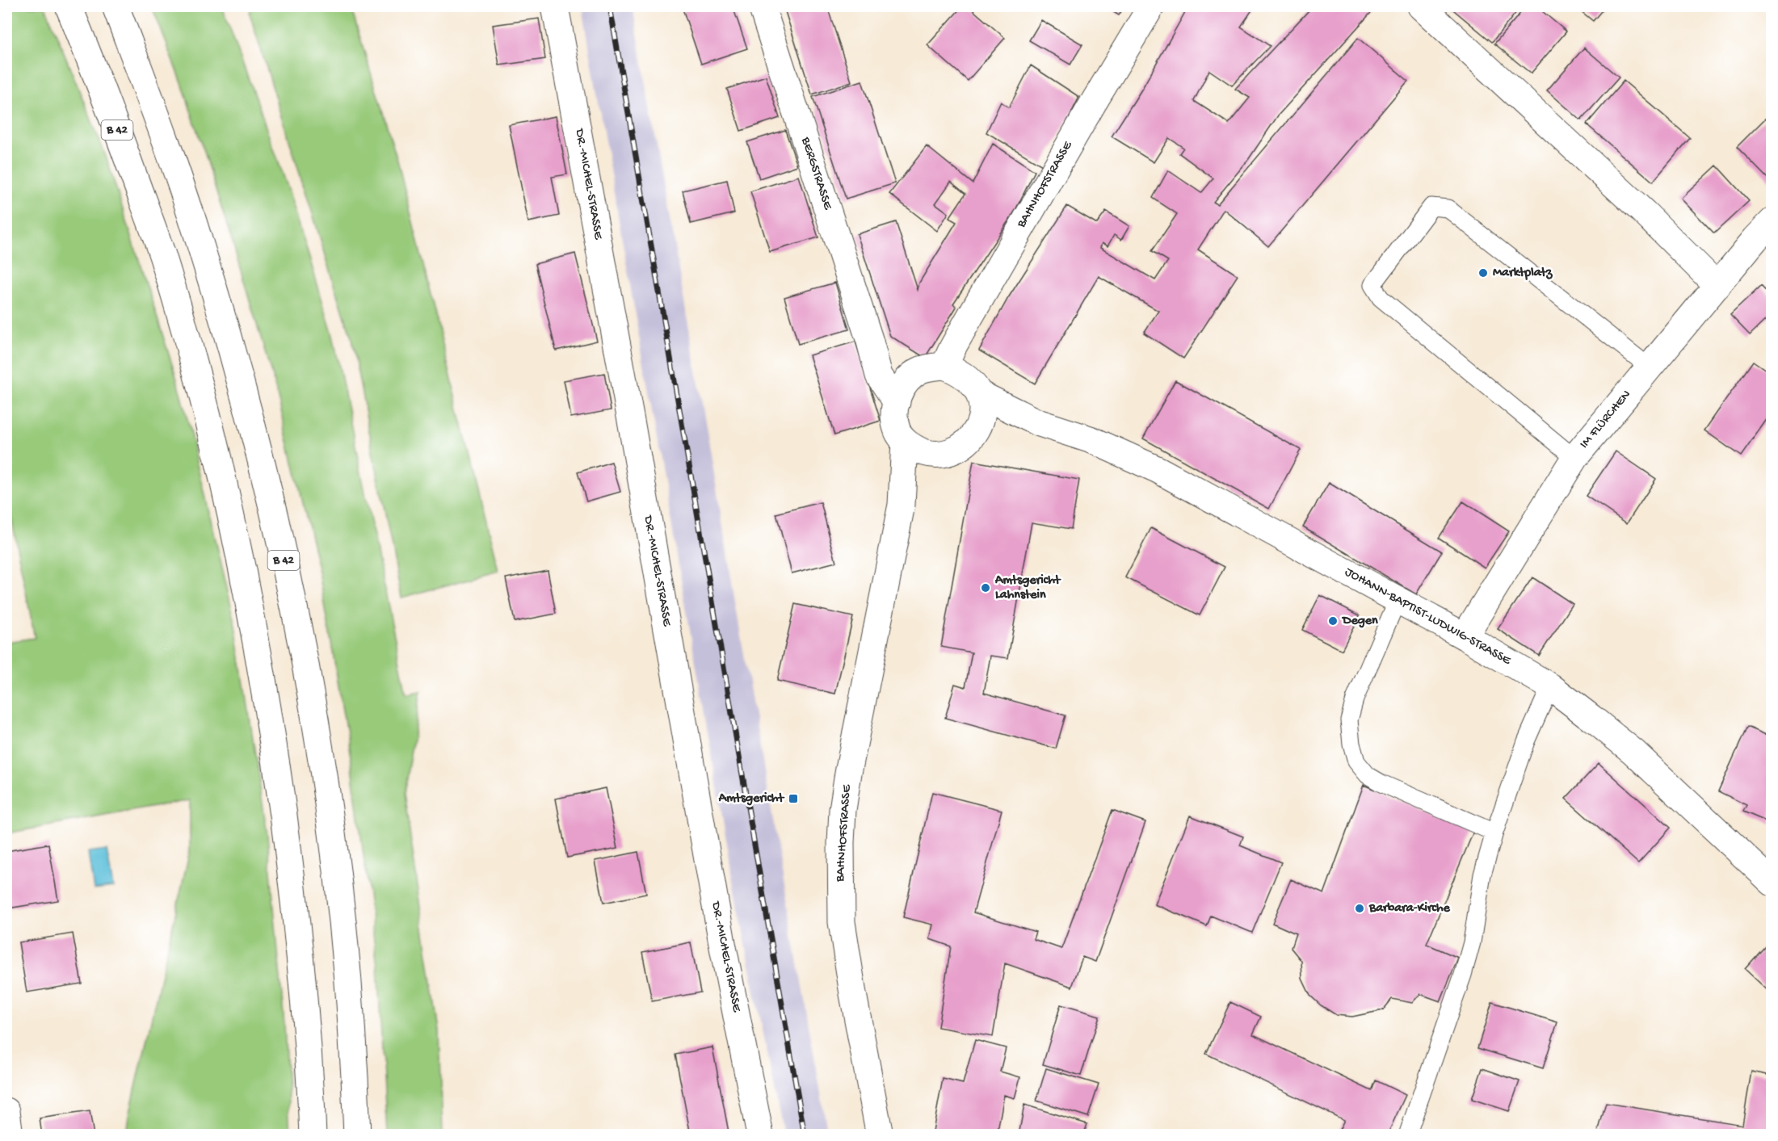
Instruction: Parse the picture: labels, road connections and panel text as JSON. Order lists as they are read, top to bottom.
{
  "streets": {
    "main road": [
      "B 42",
      "BERGSTRASSE",
      "DR.-MICHEL-STRASSE",
      "BAHNHOFSTRASSE",
      "IM FLÜRCHEN",
      "JOHANN-BAPTIST-LUDWIG-STRASSE"
    ]
  },
  "crossings": [
    ["BERGSTRASSE", "BAHNHOFSTRASSE"],
    ["BERGSTRASSE", "JOHANN-BAPTIST-LUDWIG-STRASSE"],
    ["BAHNHOFSTRASSE", "JOHANN-BAPTIST-LUDWIG-STRASSE"],
    ["IM FLÜRCHEN", "JOHANN-BAPTIST-LUDWIG-STRASSE"]
  ],
  "places": {
    "other": [
      "Marktplatz",
      "Amtsgericht Lahnstein",
      "Degen",
      "Barbara-Kirche"
    ],
    "transit": ["Amtsgericht"]
  }
}
